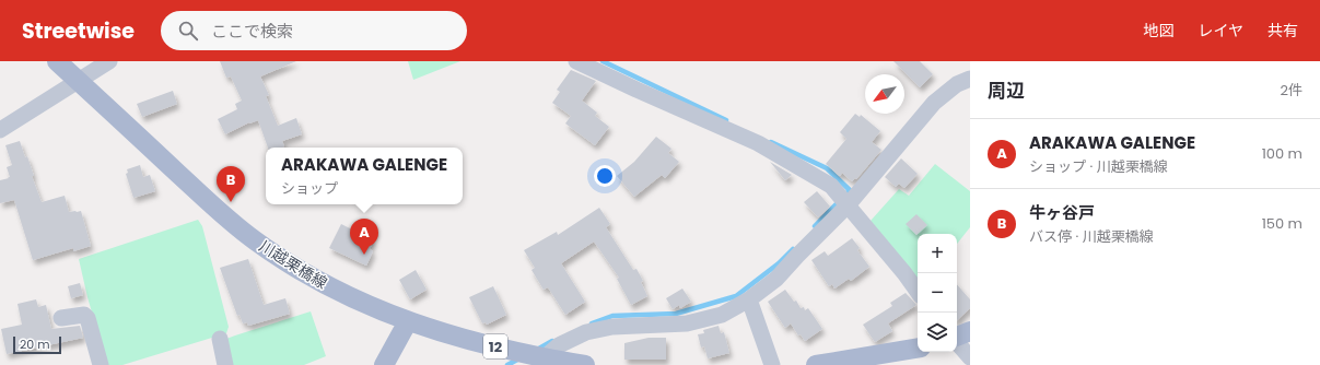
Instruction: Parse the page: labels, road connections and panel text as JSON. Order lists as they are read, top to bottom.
{
  "streets": {
    "main road": ["川越栗橋線", "12"]
  },
  "scale_bar": "20 m",
  "north": "bottom left",
  "page": {
    "header": "Streetwise",
    "search": "ここで検索",
    "nav": ["地図", "レイヤ", "共有"],
    "heading": ["周辺", "2件"],
    "list": [
      {
        "mark": "A",
        "name": "ARAKAWA GALENGE",
        "note": "ショップ · 川越栗橋線",
        "value": "100 m"
      },
      {
        "mark": "B",
        "name": "牛ヶ谷戸",
        "note": "バス停 · 川越栗橋線",
        "value": "150 m"
      }
    ],
    "popup": ["ARAKAWA GALENGE", "ショップ"],
    "pins": ["B", "A"],
    "map_buttons": ["+", "−"],
    "scale": "20 m"
  }
}
